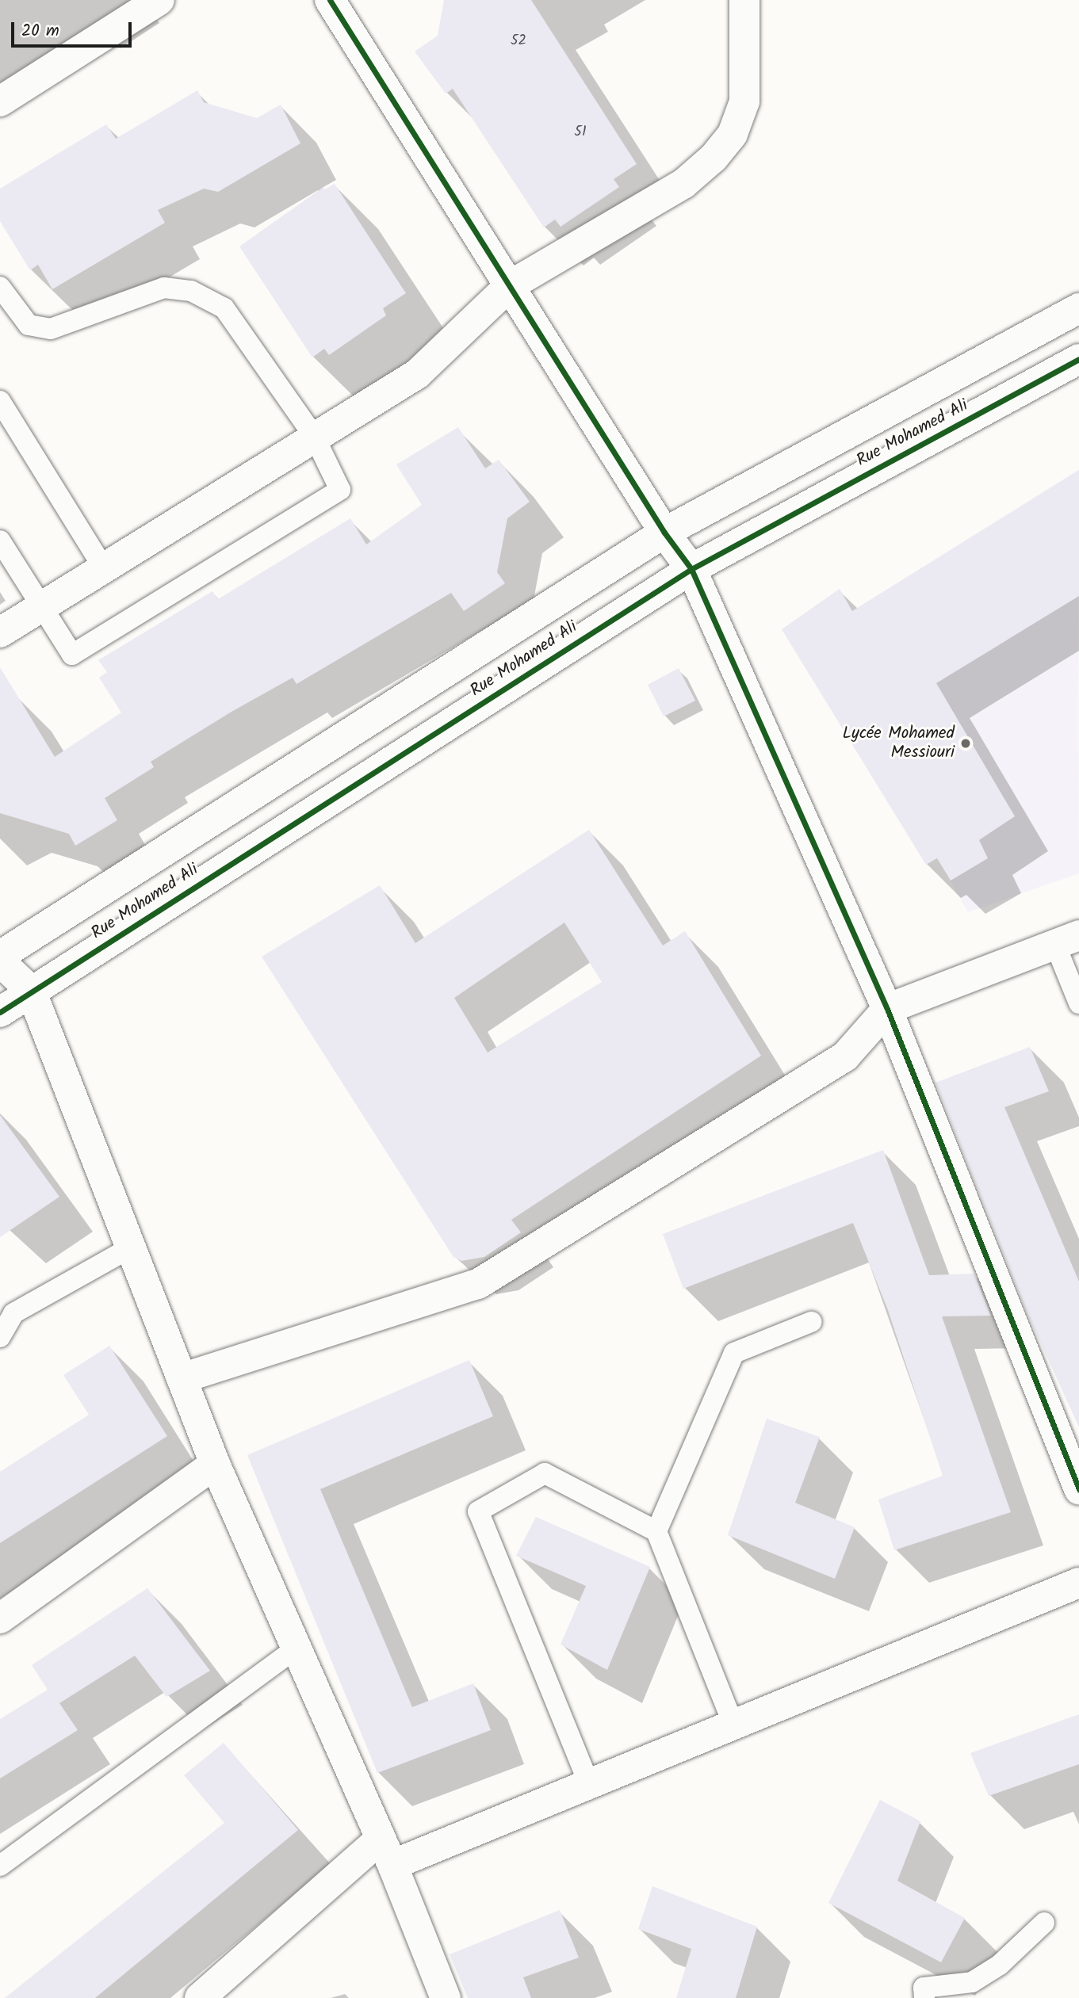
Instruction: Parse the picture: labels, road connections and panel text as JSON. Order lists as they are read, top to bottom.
{
  "streets": {
    "street": ["Rue Mohamed Ali"]
  },
  "places": ["Lycée Mohamed Messiouri"],
  "house_numbers": ["52", "51"],
  "scale_bar": "20 m"
}
